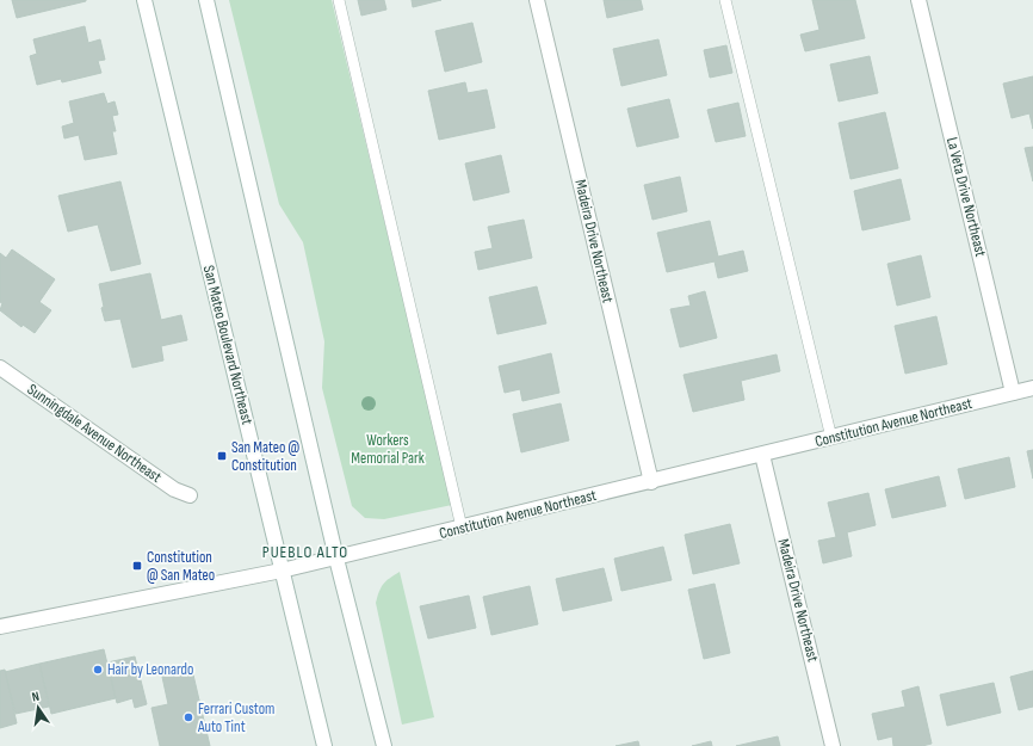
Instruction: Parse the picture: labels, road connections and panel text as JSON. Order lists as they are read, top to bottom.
{
  "streets": {
    "street": [
      "La Veta Drive Northeast",
      "Madeira Drive Northeast",
      "San Mateo Boulevard Northeast",
      "Constitution Avenue Northeast",
      "Sunningdale Avenue Northeast"
    ]
  },
  "crossings": [
    ["La Veta Drive Northeast", "Constitution Avenue Northeast"],
    ["Madeira Drive Northeast", "Constitution Avenue Northeast"],
    ["San Mateo Boulevard Northeast", "Constitution Avenue Northeast"]
  ],
  "districts": ["PUEBLO ALTO"],
  "parks": ["Workers Memorial Park"],
  "places": {
    "transit": ["San Mateo @ Constitution", "Constitution @ San Mateo"],
    "other": ["Hair by Leonardo", "Ferrari Custom Auto Tint"]
  },
  "north": "top"
}
